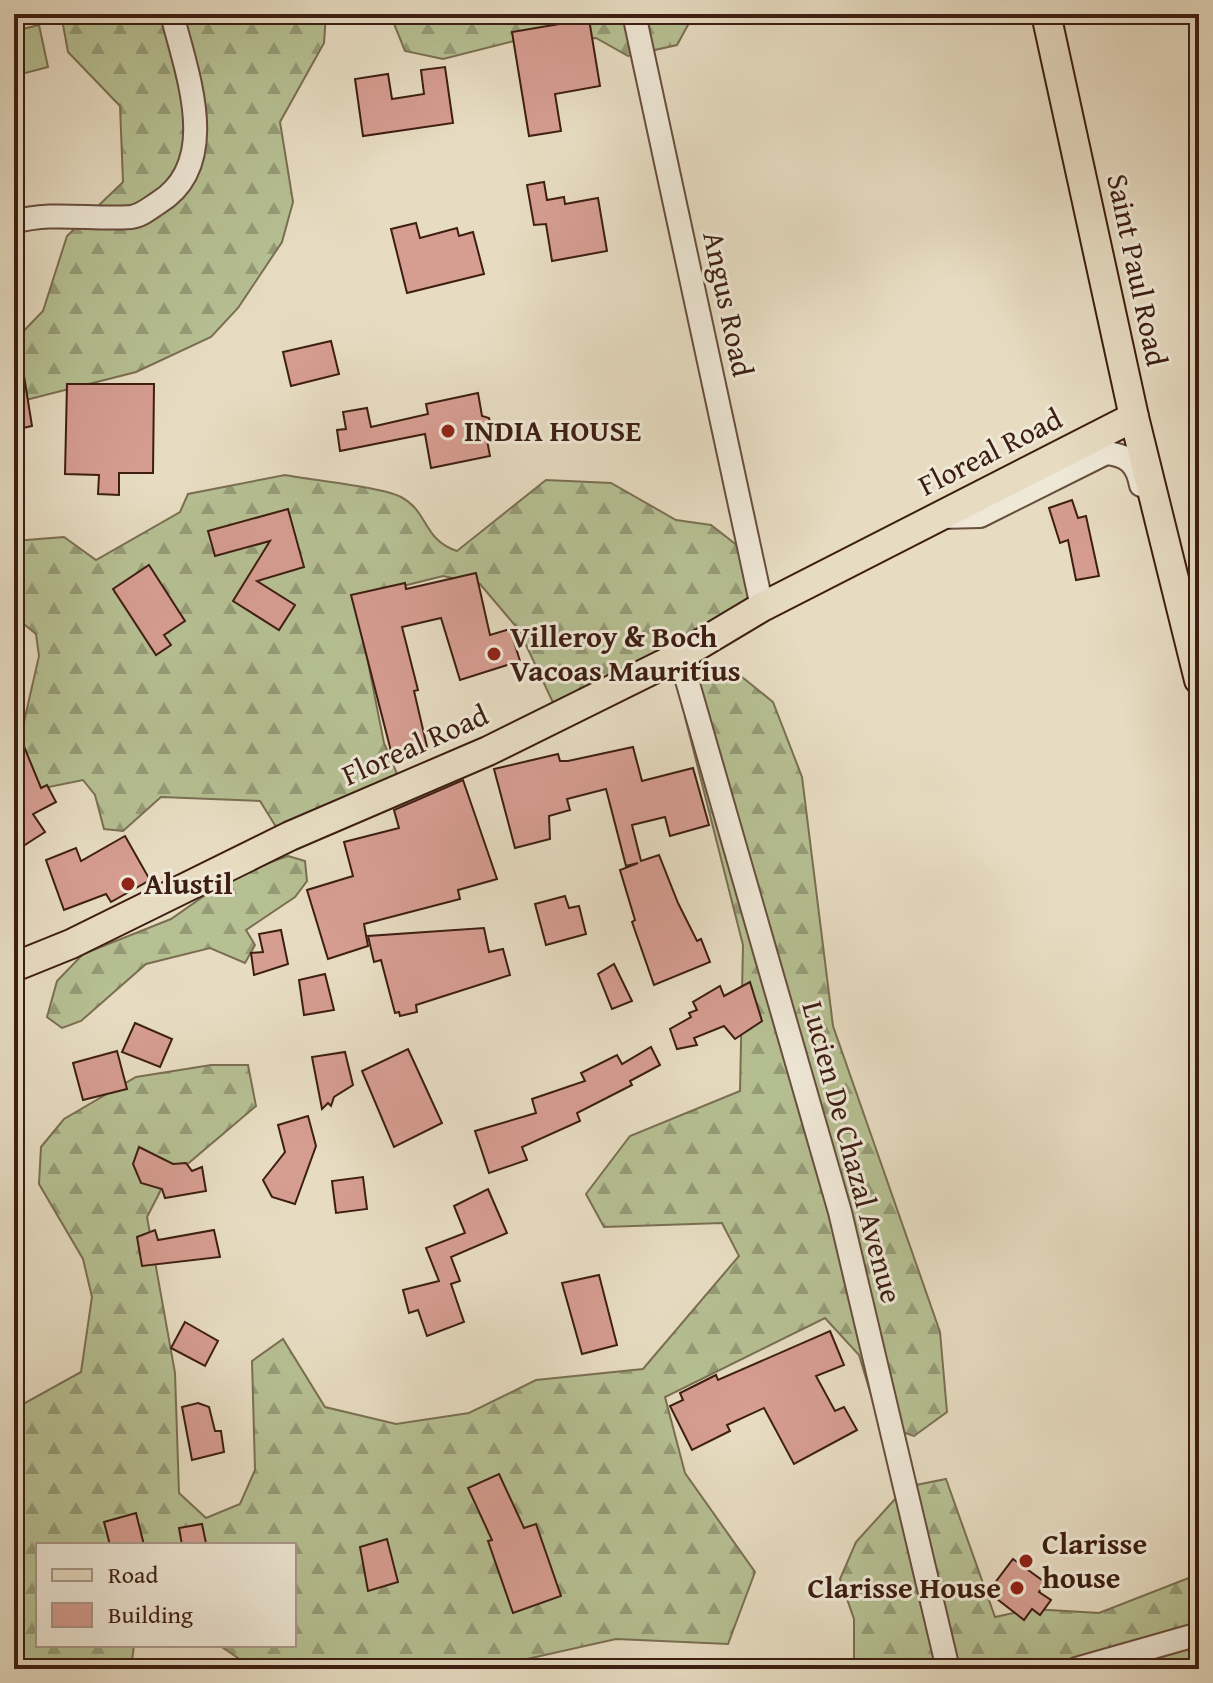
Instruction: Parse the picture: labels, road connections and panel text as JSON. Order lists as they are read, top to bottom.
{
  "streets": {
    "main road": ["Saint Paul Road", "Floreal Road"],
    "street": ["Angus Road", "Lucien De Chazal Avenue"]
  },
  "crossings": [
    ["Saint Paul Road", "Floreal Road"],
    ["Angus Road", "Floreal Road"],
    ["Floreal Road", "Lucien De Chazal Avenue"]
  ],
  "places": [
    "INDIA HOUSE",
    "Villeroy & Boch Vacoas Mauritius",
    "Alustil",
    "Clarisse house",
    "Clarisse House"
  ],
  "legend": ["Road", "Building"]
}
